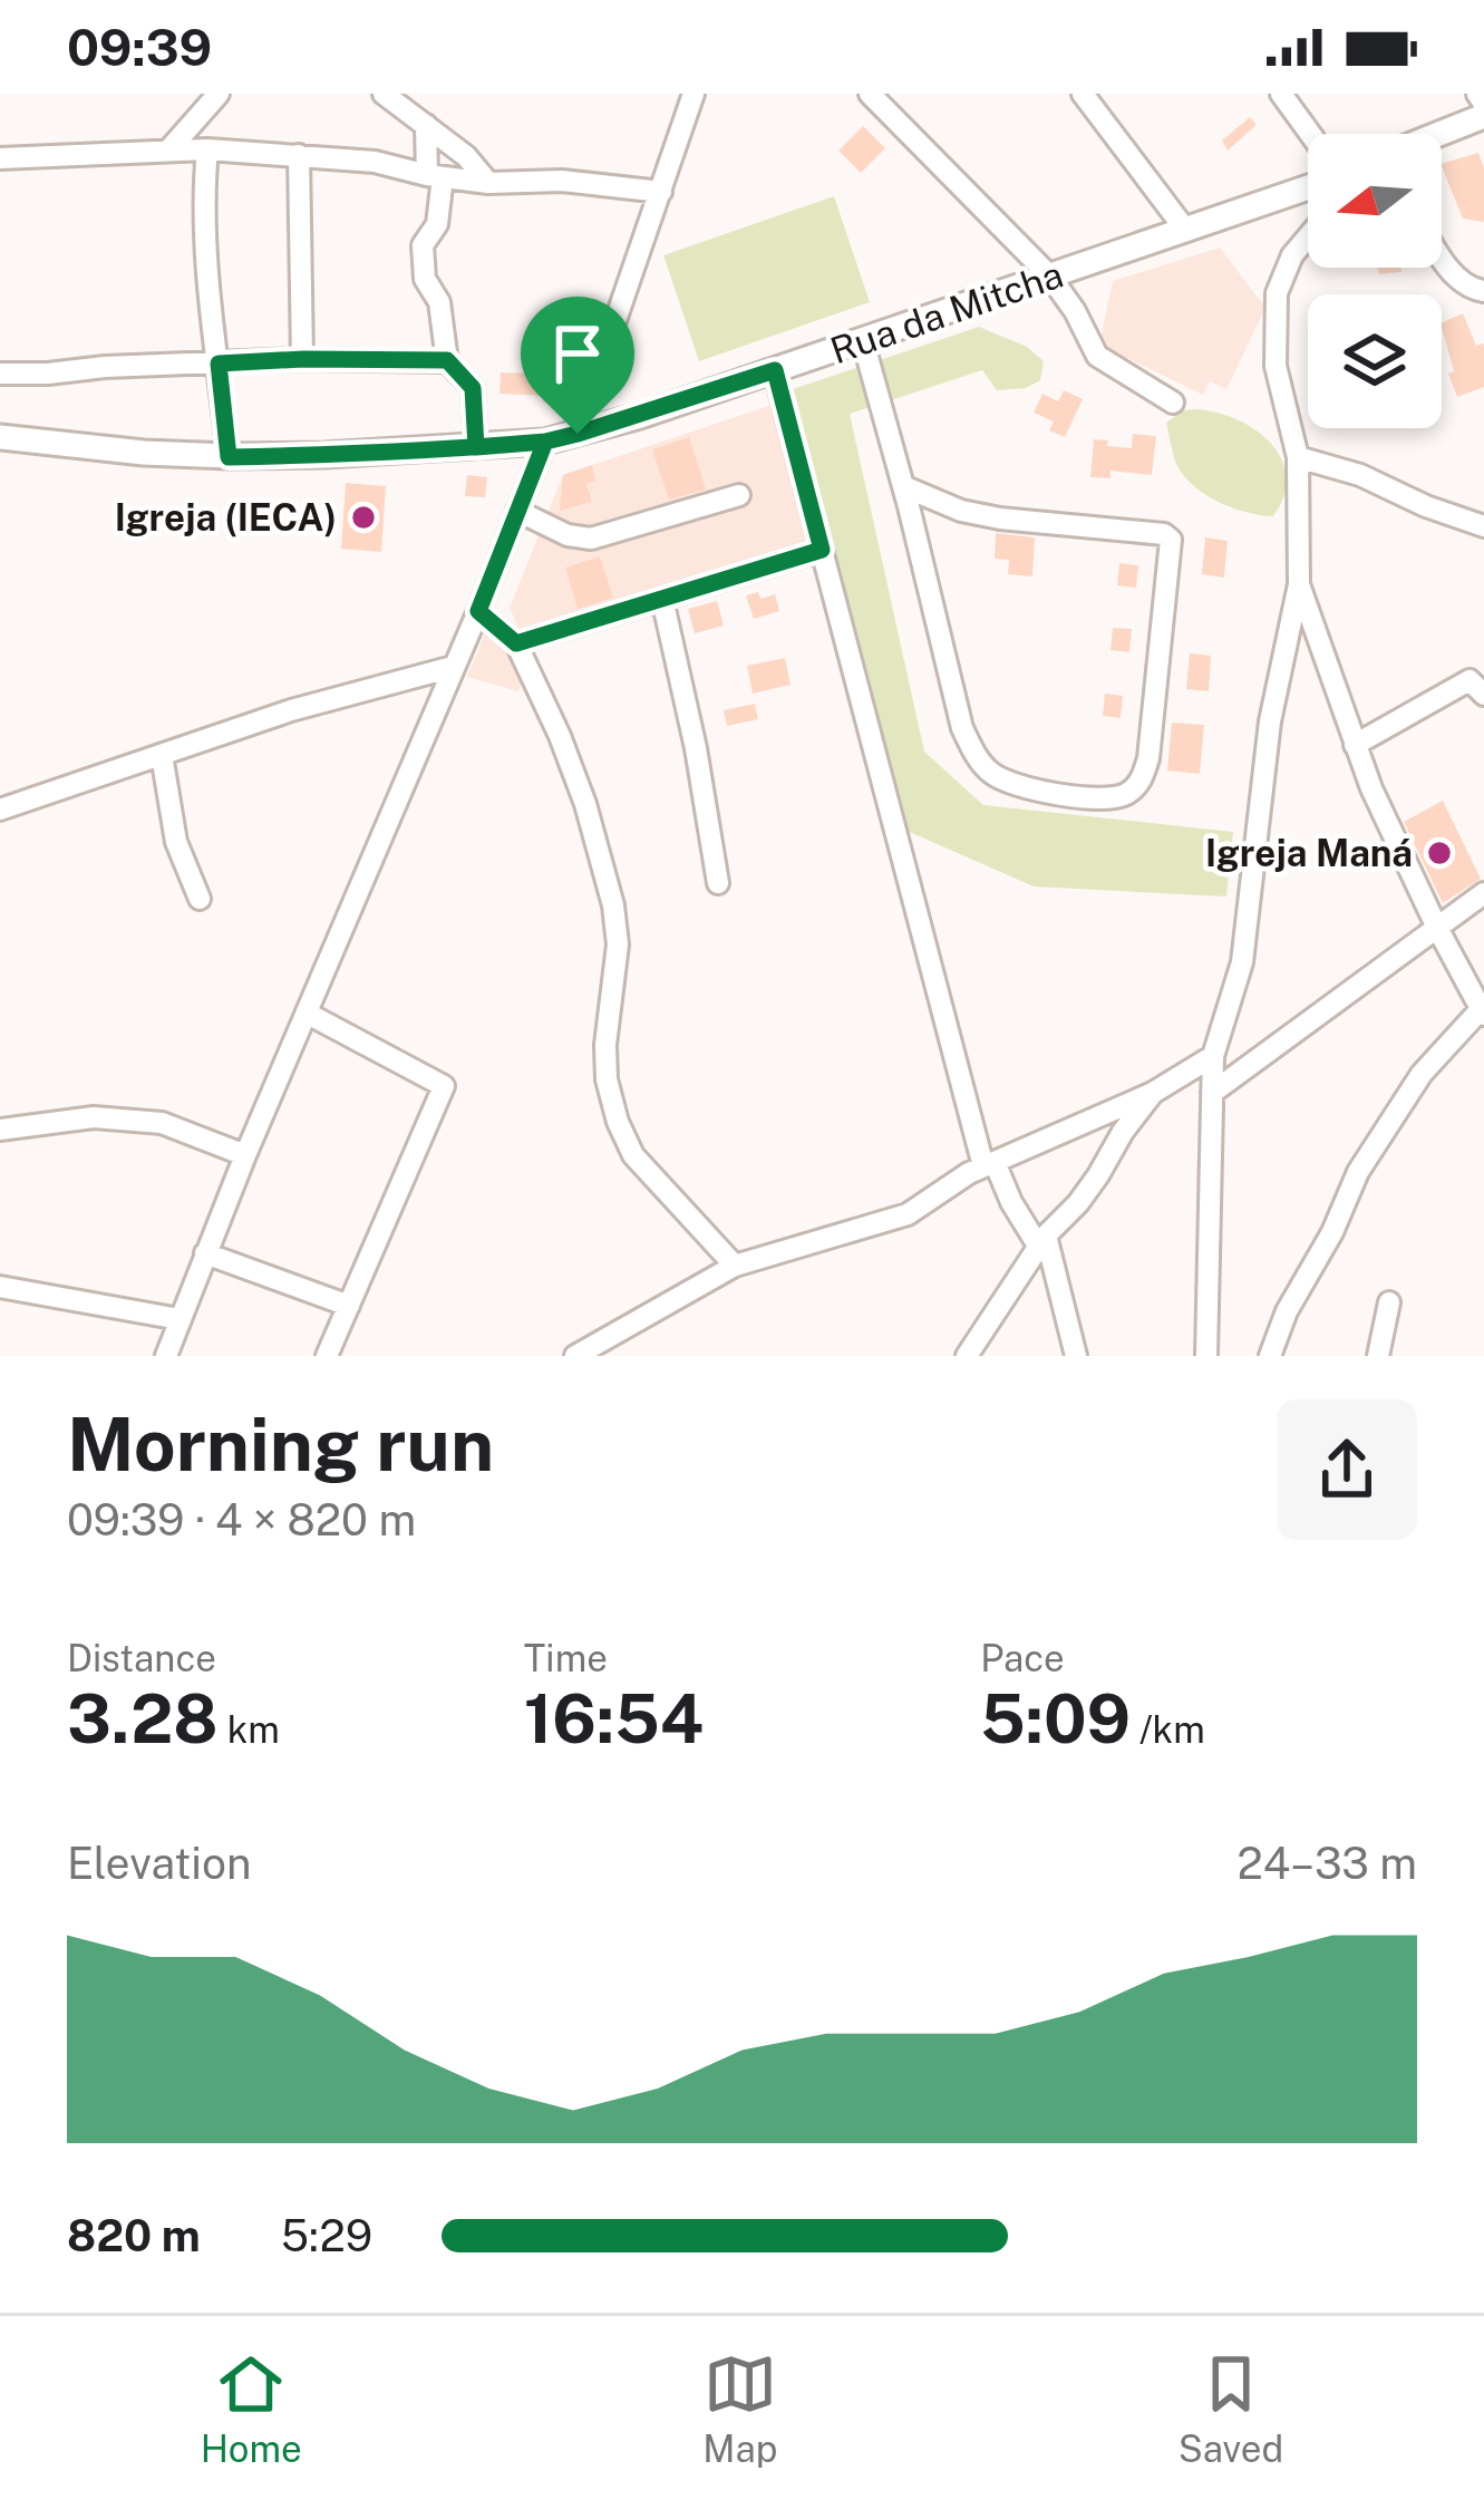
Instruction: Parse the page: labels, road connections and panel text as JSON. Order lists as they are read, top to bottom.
{
  "streets": {
    "main road": ["Rua da Mitcha"]
  },
  "places": ["Igreja (IECA)", "Igreja Maná"],
  "north": "left",
  "page": {
    "status": "09:39",
    "heading": ["Morning run", "09:39 · 4 × 820 m"],
    "stats": [
      ["Distance", "3.28 km"],
      ["Time", "16:54"],
      ["Pace", "5:09 /km"]
    ],
    "chart": ["Elevation", "24–33 m"],
    "list": [
      {
        "name": "820 m",
        "note": "5:29"
      }
    ],
    "tabs": ["Home", "Map", "Saved"]
  }
}
